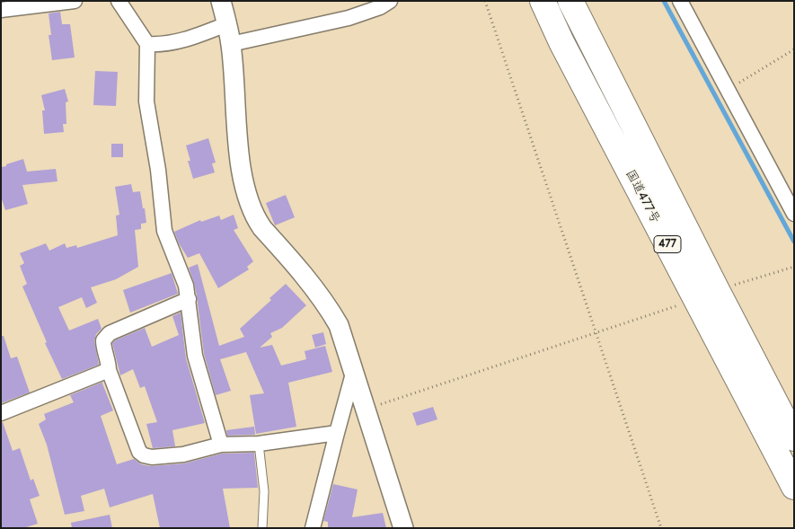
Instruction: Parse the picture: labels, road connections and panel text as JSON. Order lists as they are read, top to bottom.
{
  "streets": {
    "highway": ["国道477号", "477"]
  }
}
